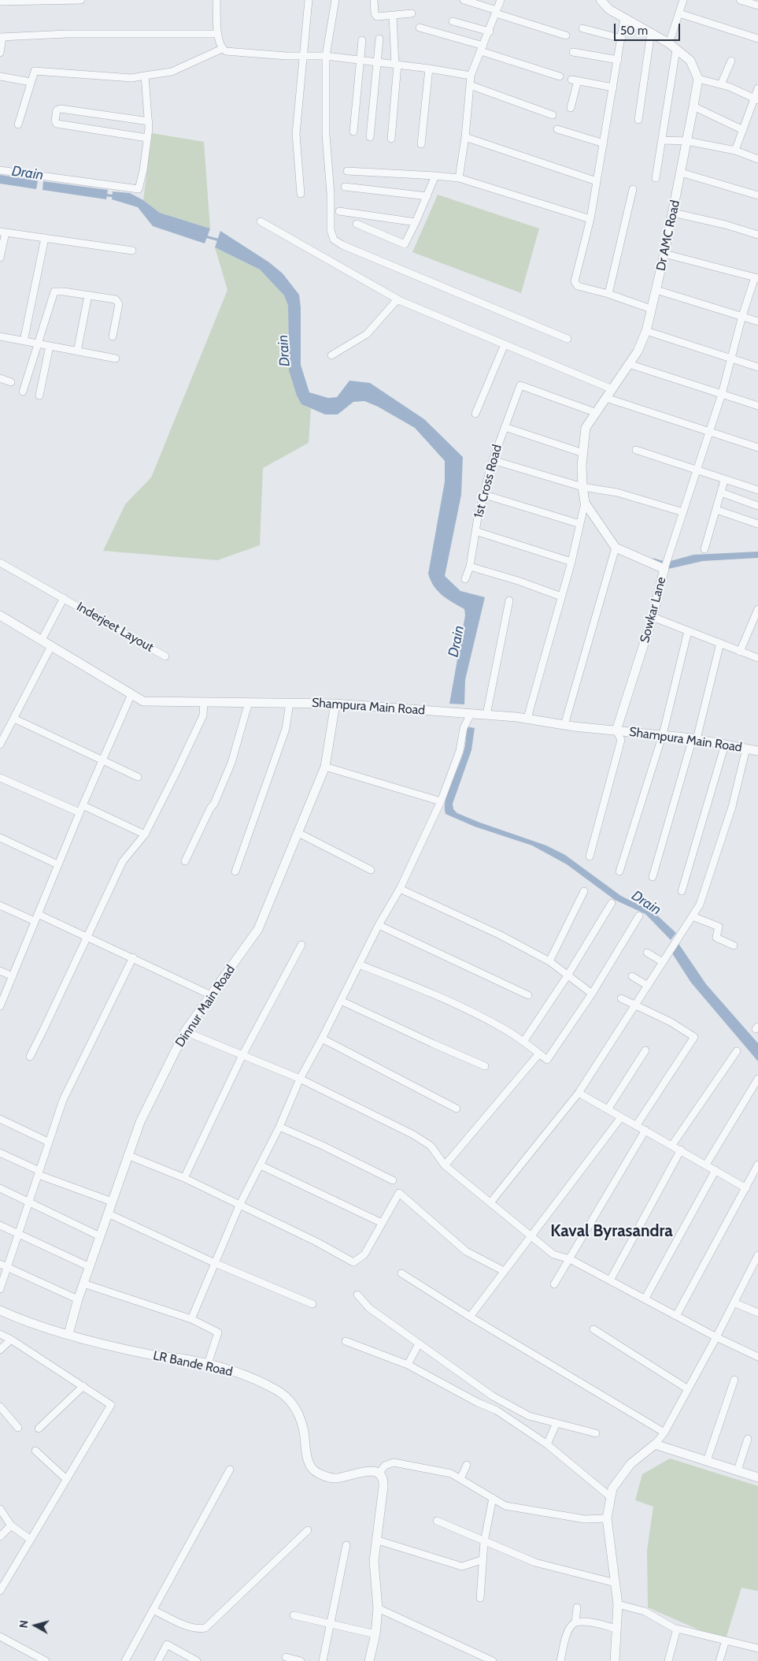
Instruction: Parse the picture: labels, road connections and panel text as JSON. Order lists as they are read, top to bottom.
{
  "streets": {
    "street": [
      "Dr AMC Road",
      "1st Cross Road",
      "Sowkar Lane",
      "Inderjeet Layout",
      "Shampura Main Road",
      "Dinnur Main Road",
      "LR Bande Road"
    ]
  },
  "crossings": [
    ["Dr AMC Road", "1st Cross Road"],
    ["Sowkar Lane", "Shampura Main Road"],
    ["Inderjeet Layout", "Shampura Main Road"],
    ["Shampura Main Road", "Dinnur Main Road"],
    ["Dinnur Main Road", "LR Bande Road"]
  ],
  "districts": ["Kaval Byrasandra"],
  "water": ["Drain"],
  "scale_bar": "50 m",
  "north": "left"
}
